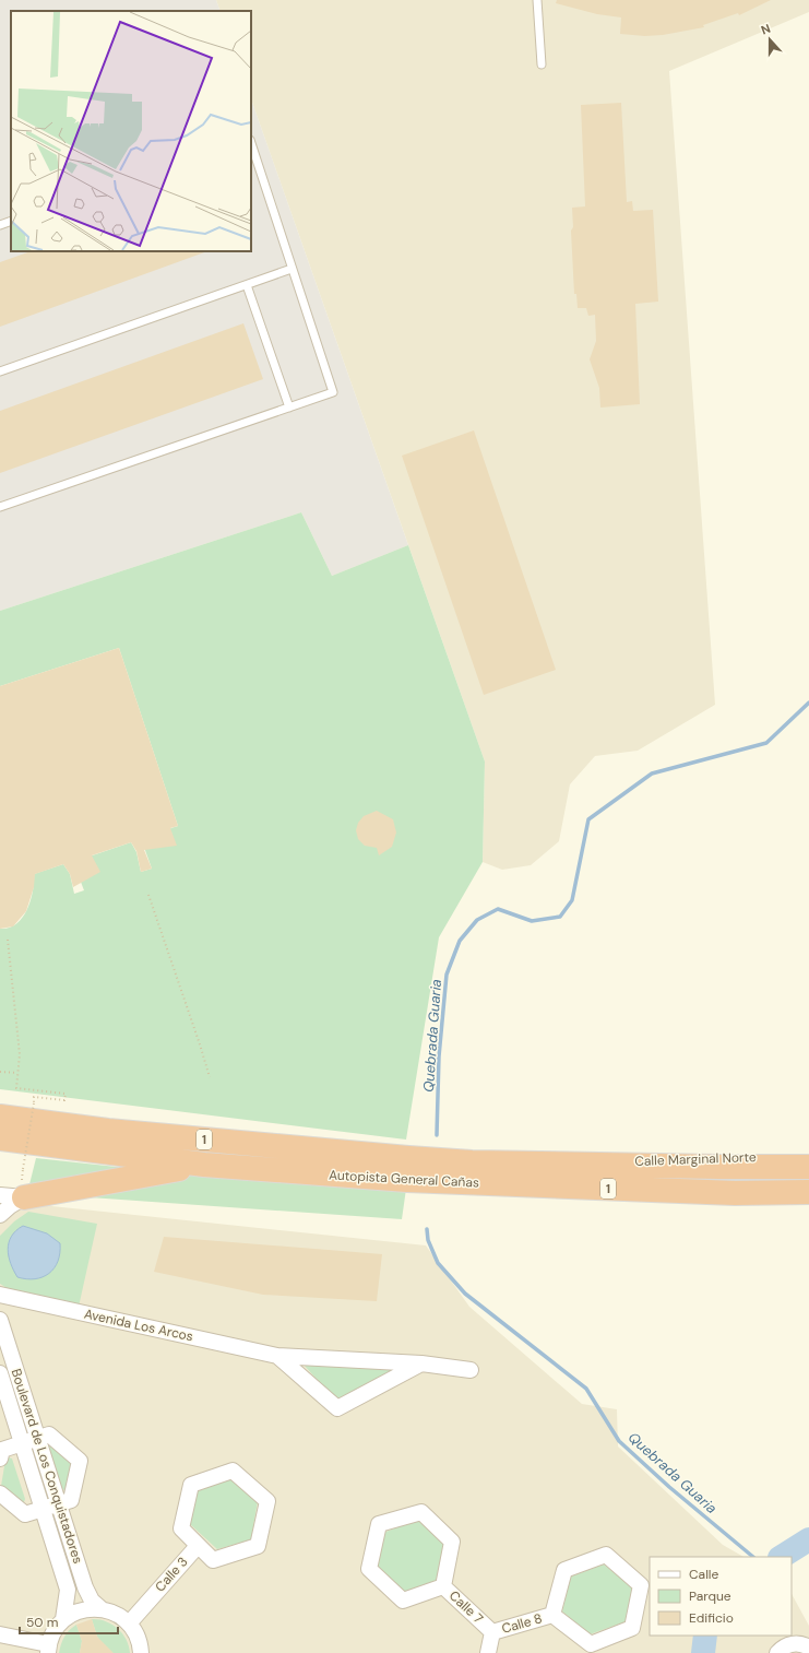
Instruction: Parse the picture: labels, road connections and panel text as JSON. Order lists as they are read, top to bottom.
{
  "streets": {
    "highway": ["1", "Autopista General Cañas"],
    "street": [
      "Calle Marginal Norte",
      "Avenida Los Arcos",
      "Boulevard de Los Conquistadores",
      "Calle 3",
      "Calle 7",
      "Calle 8"
    ]
  },
  "crossings": [
    ["Calle Marginal Norte", "Autopista General Cañas"],
    ["Calle 7", "Calle 8"]
  ],
  "water": ["Quebrada Guaria"],
  "legend": ["Calle", "Parque", "Edificio"],
  "scale_bar": "50 m",
  "north": "top"
}
